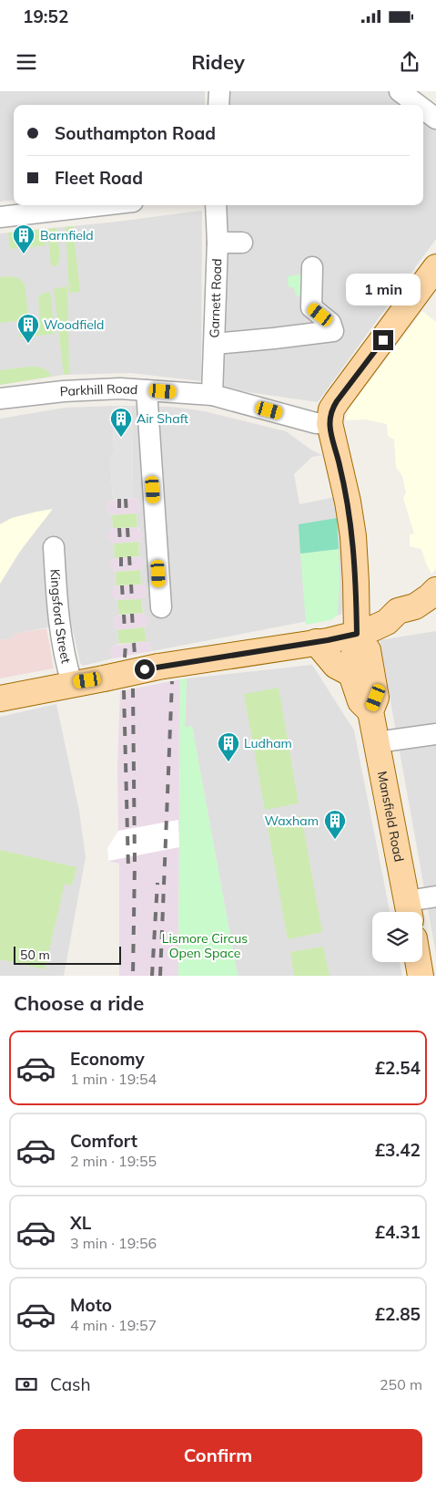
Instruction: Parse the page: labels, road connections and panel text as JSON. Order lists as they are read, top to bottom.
{
  "streets": {
    "main road": ["Mansfield Road"],
    "street": ["Garnett Road", "Parkhill Road", "Kingsford Street"]
  },
  "crossings": [
    ["Garnett Road", "Parkhill Road"]
  ],
  "parks": ["Lismore Circus Open Space"],
  "places": {
    "building": [
      "Barnfield",
      "Woodfield",
      "Air Shaft",
      "Ludham",
      "Waxham"
    ]
  },
  "scale_bar": "50 m",
  "page": {
    "status": "19:52",
    "header": "Ridey",
    "banner": ["Southampton Road", "Fleet Road"],
    "bubble": "1 min",
    "scale": "50 m",
    "heading": "Choose a ride",
    "list": [
      {
        "name": "Economy",
        "note": "1 min · 19:54",
        "value": "£2.54"
      },
      {
        "name": "Comfort",
        "note": "2 min · 19:55",
        "value": "£3.42"
      },
      {
        "name": "XL",
        "note": "3 min · 19:56",
        "value": "£4.31"
      },
      {
        "name": "Moto",
        "note": "4 min · 19:57",
        "value": "£2.85"
      }
    ],
    "pay": ["Cash", "250 m"],
    "buttons": "Confirm"
  }
}
